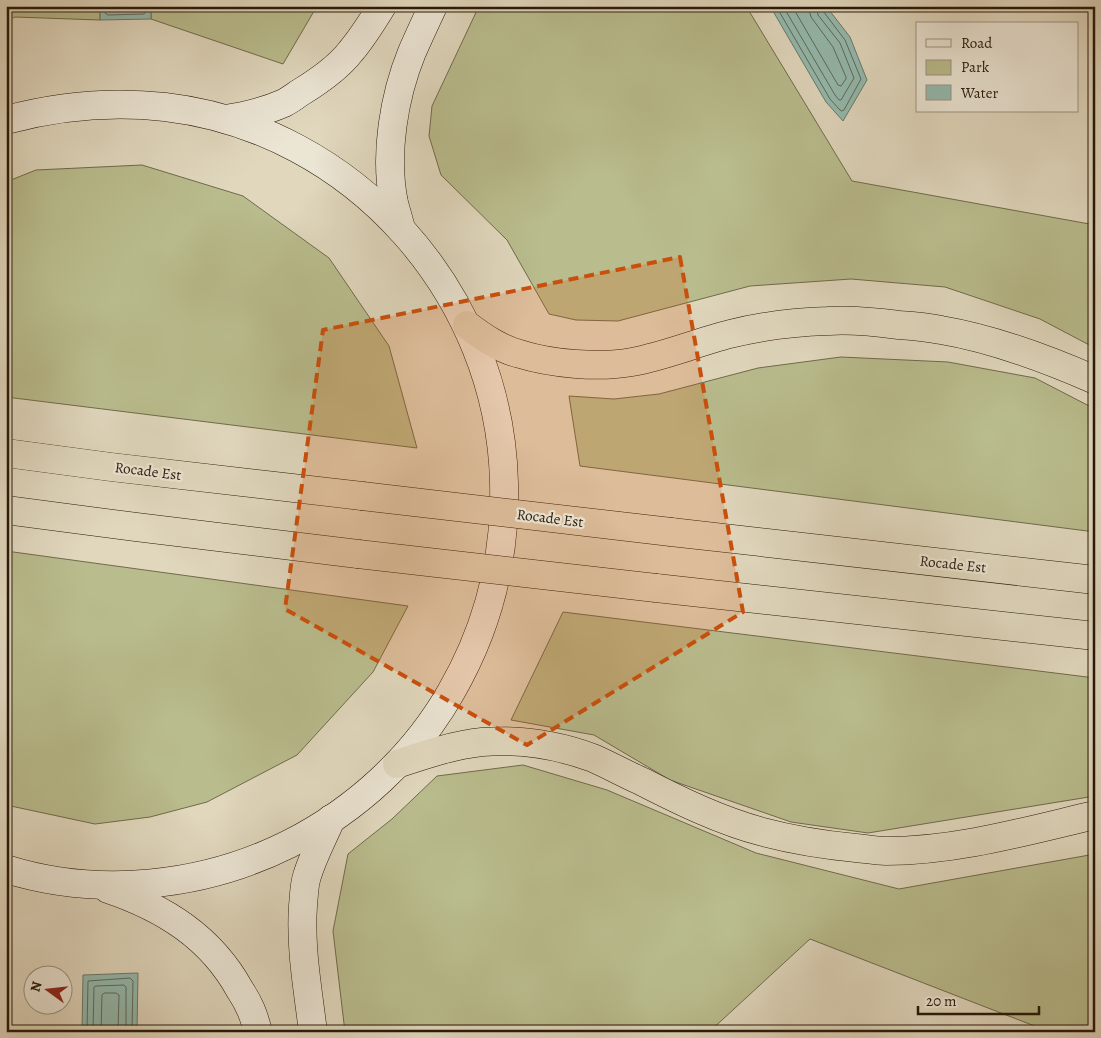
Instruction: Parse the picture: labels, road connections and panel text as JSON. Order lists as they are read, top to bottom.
{
  "streets": {
    "highway": ["Rocade Est"]
  },
  "legend": ["Road", "Park", "Water"],
  "scale_bar": "20 m",
  "north": "left"
}
